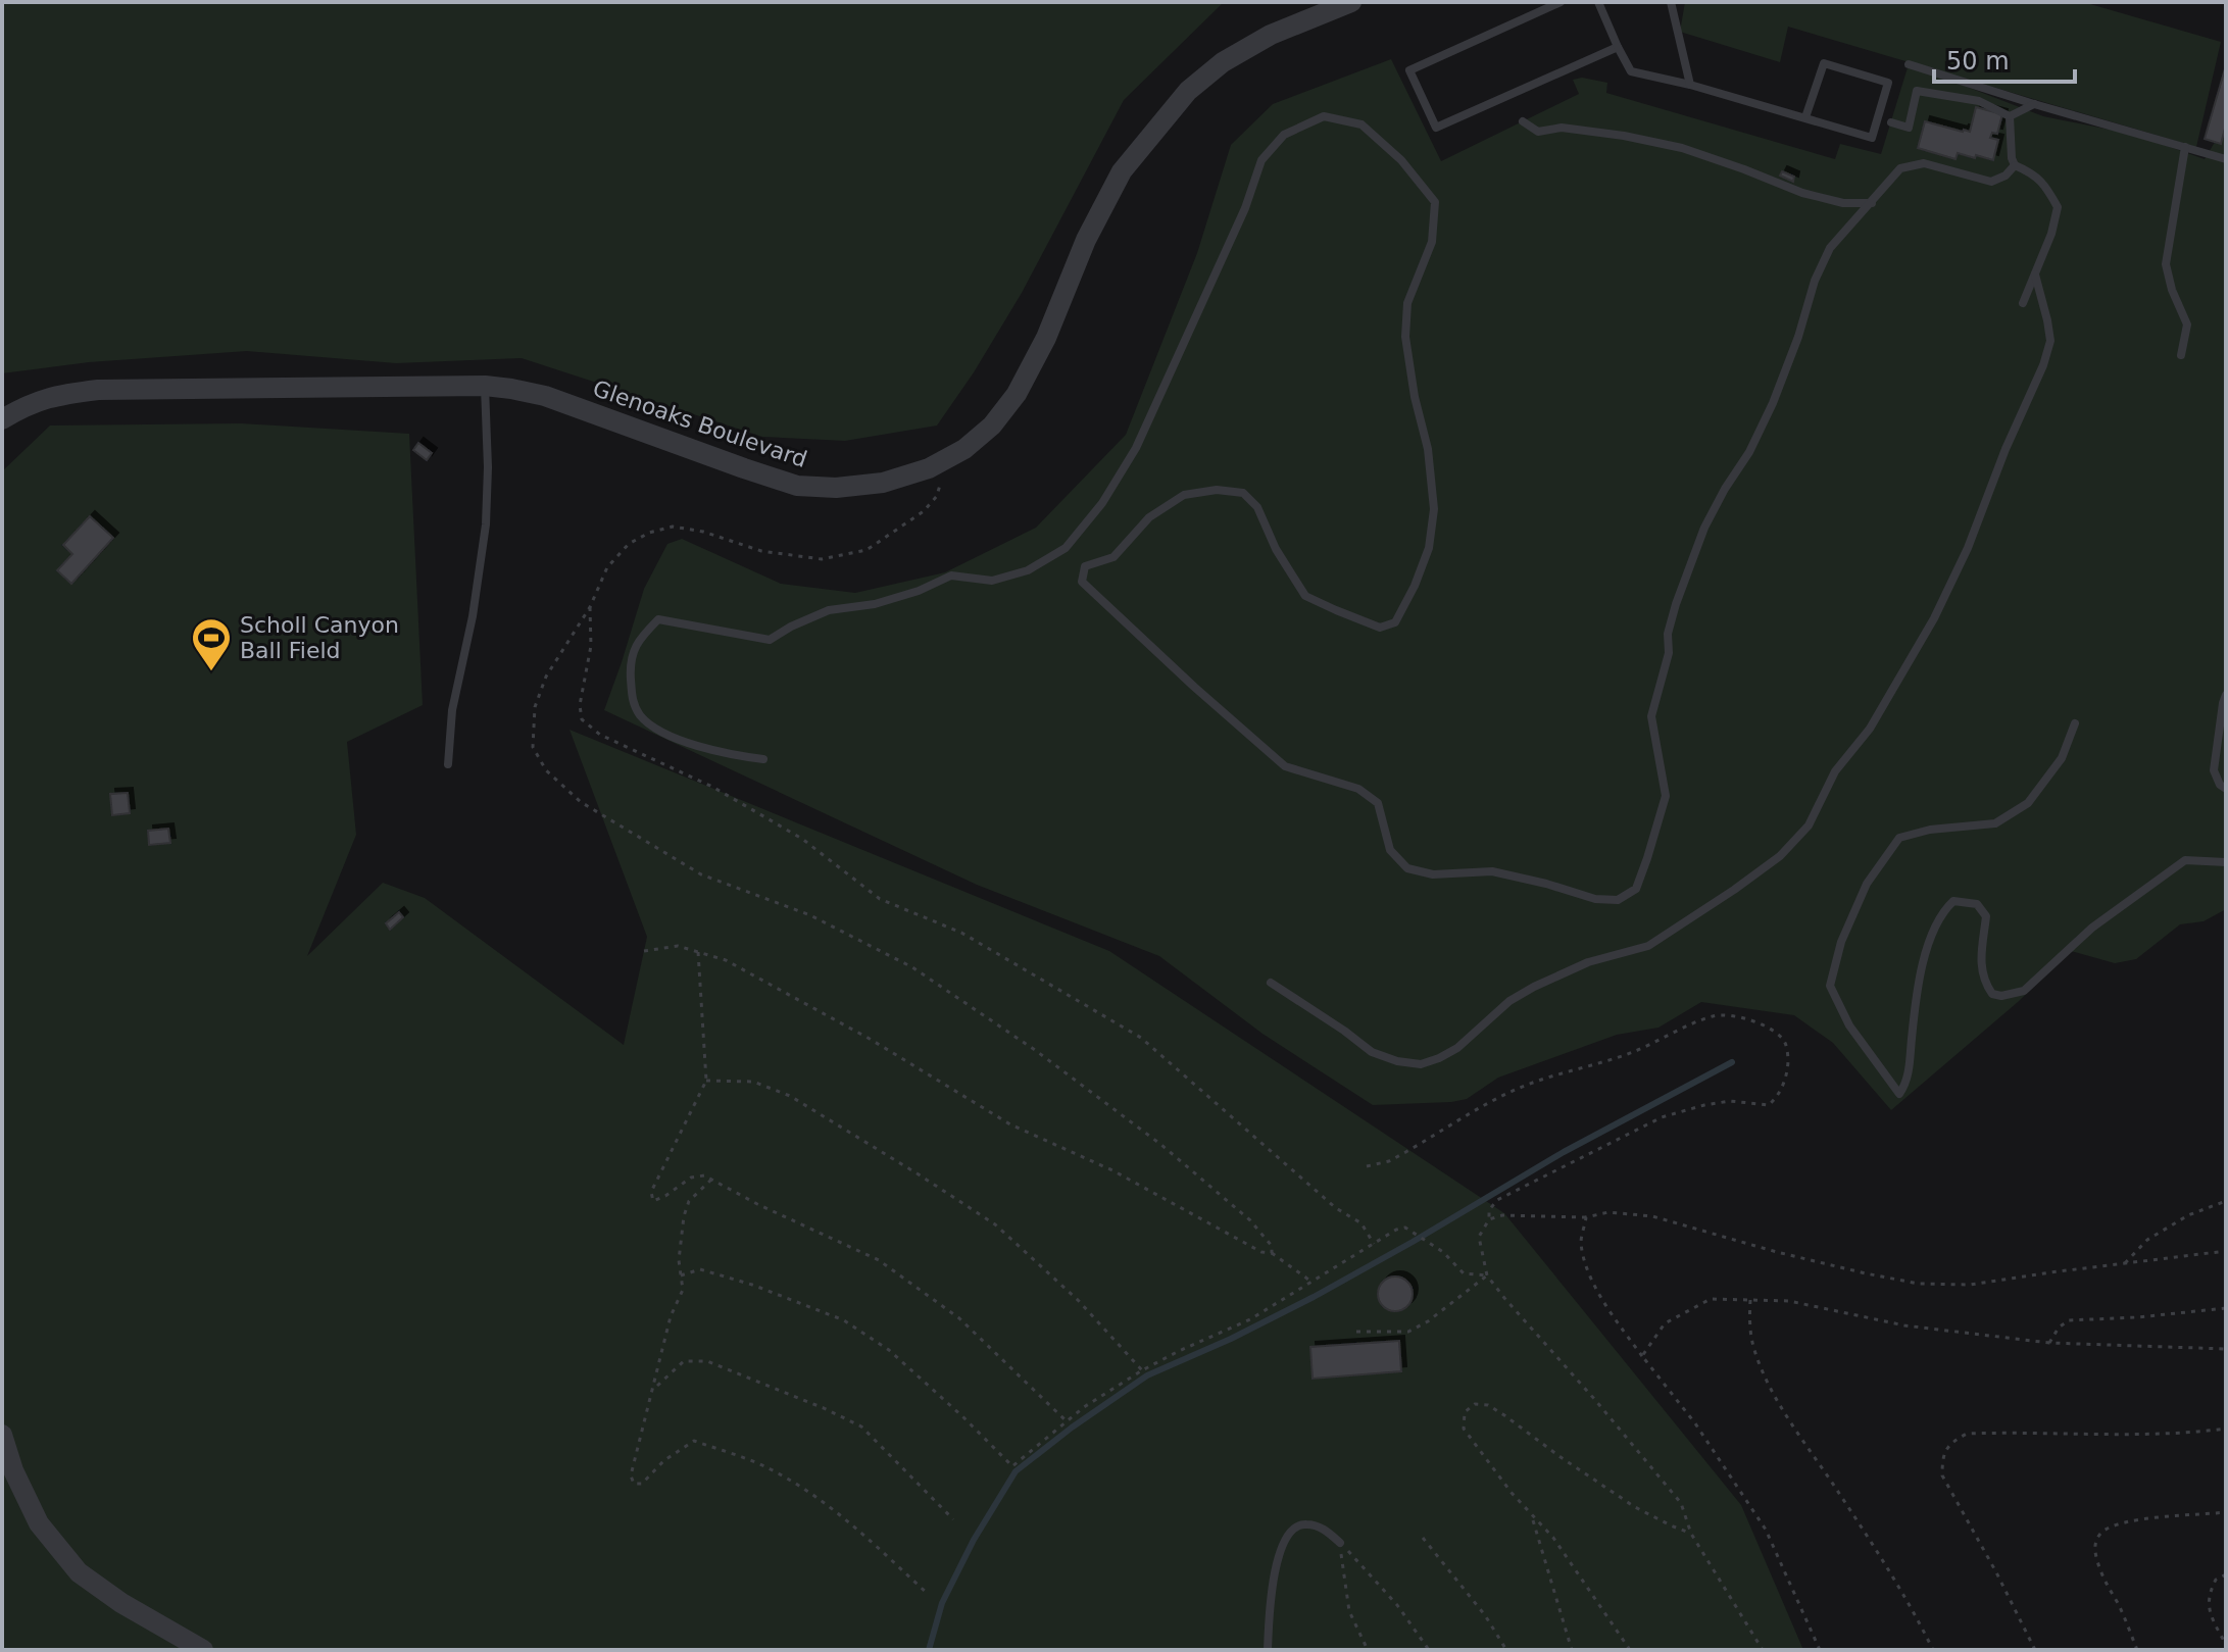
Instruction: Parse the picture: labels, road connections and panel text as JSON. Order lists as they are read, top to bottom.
{
  "streets": {
    "street": ["Glenoaks Boulevard"]
  },
  "places": {
    "sports": ["Scholl Canyon Ball Field"]
  },
  "scale_bar": "50 m"
}
